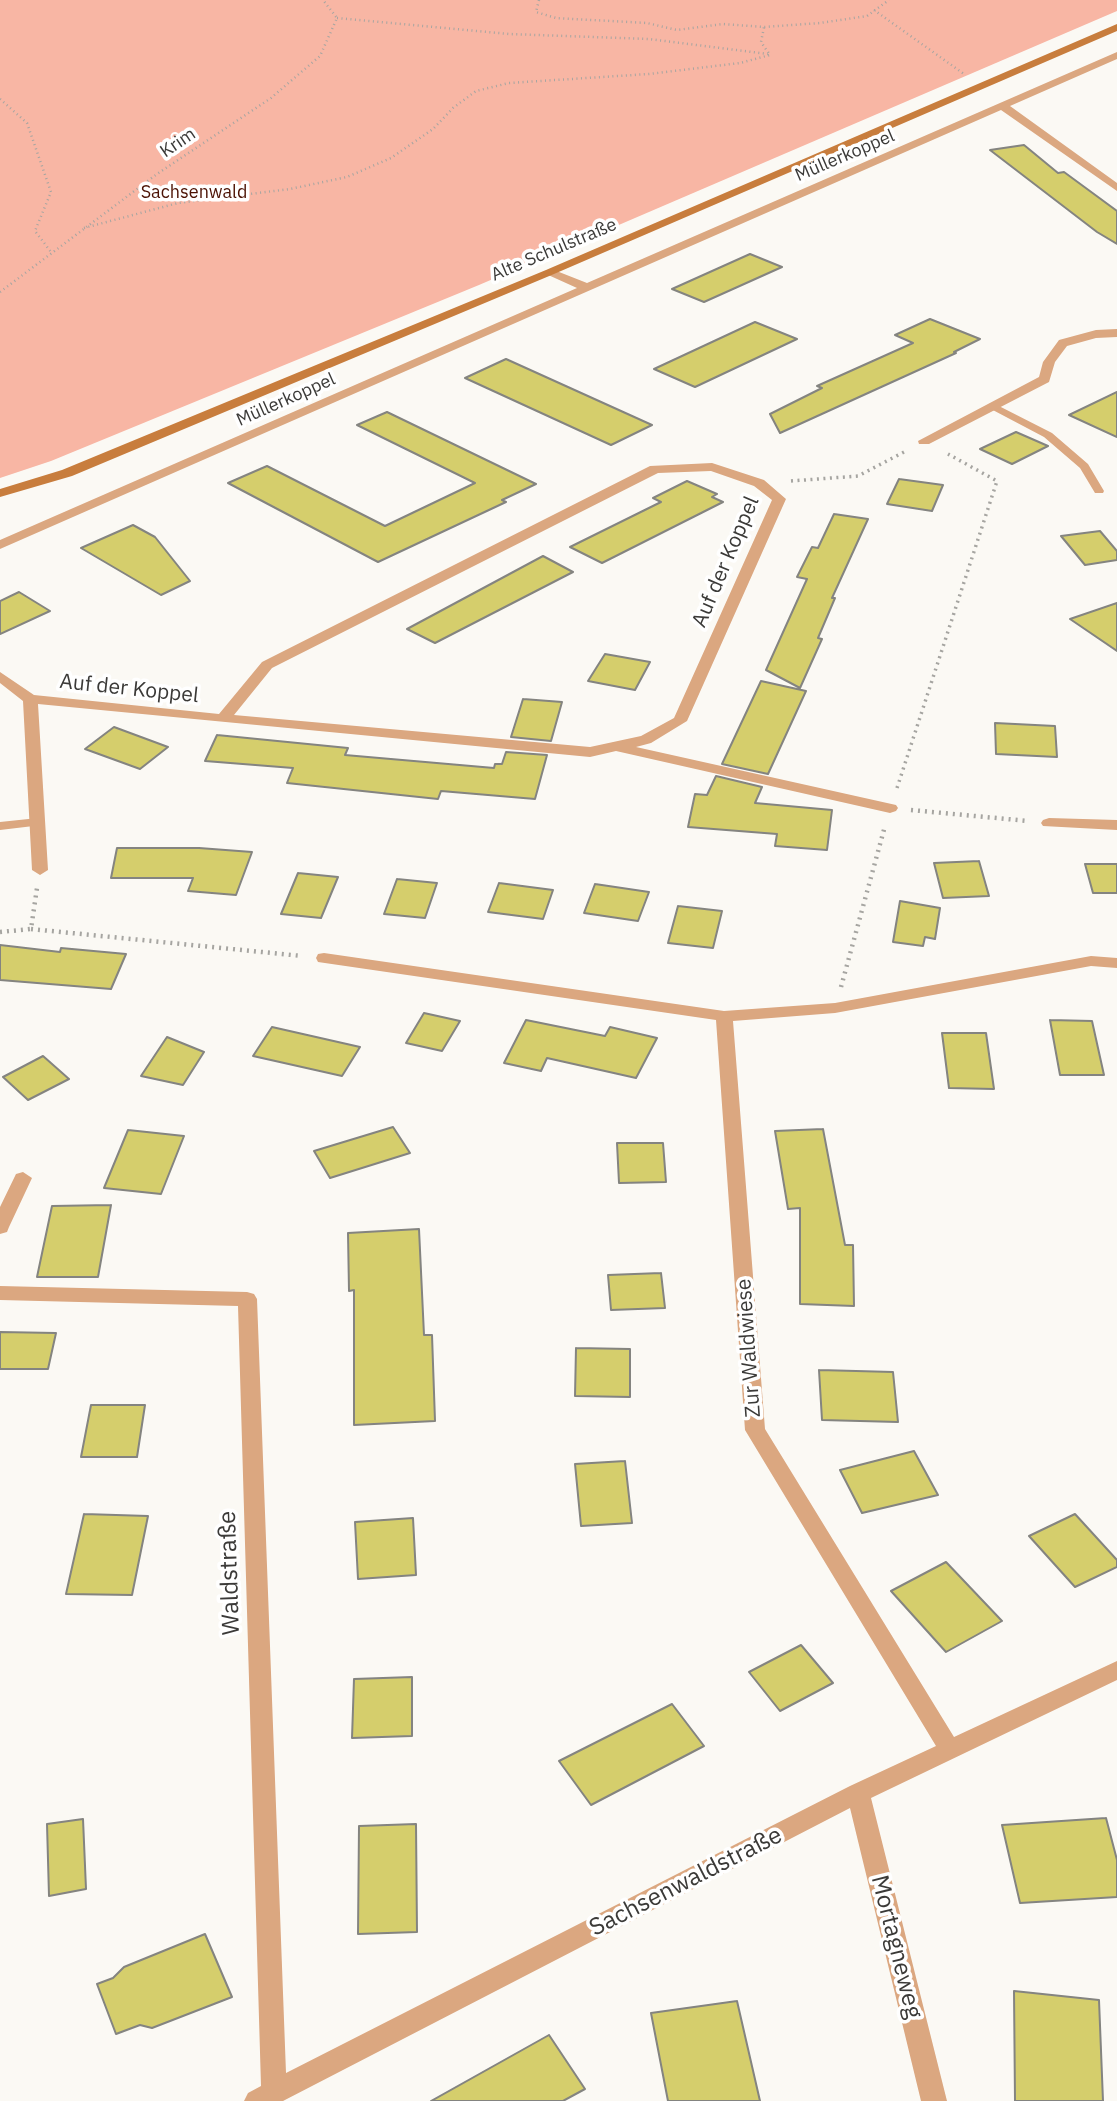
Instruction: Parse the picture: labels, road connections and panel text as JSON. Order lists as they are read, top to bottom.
{
  "streets": {
    "main road": ["Alte Schulstraße"],
    "street": [
      "Müllerkoppel",
      "Auf der Koppel",
      "Zur Waldwiese",
      "Waldstraße",
      "Sachsenwaldstraße",
      "Mortagneweg"
    ],
    "path": ["Krim"]
  },
  "crossings": [
    ["Zur Waldwiese", "Sachsenwaldstraße"],
    ["Waldstraße", "Sachsenwaldstraße"],
    ["Sachsenwaldstraße", "Mortagneweg"]
  ],
  "parks": ["Sachsenwald"]
}
